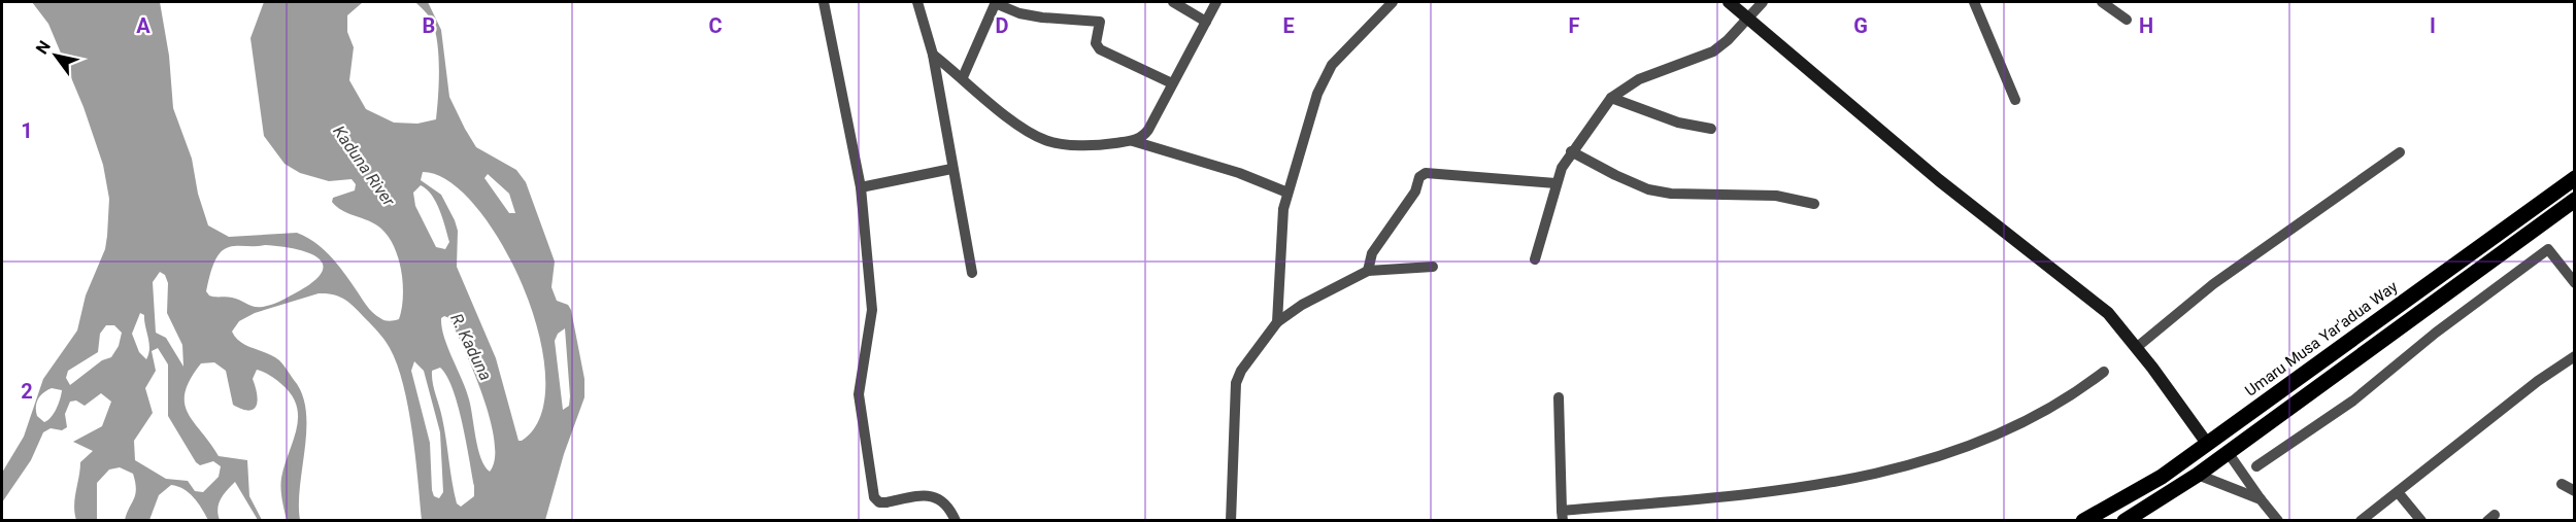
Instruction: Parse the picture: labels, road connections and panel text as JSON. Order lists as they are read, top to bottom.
{
  "streets": {
    "main road": ["Umaru Musa Yar'adua Way"]
  },
  "water": ["Kaduna River", "R. Kaduna"],
  "north": "top left",
  "grid": {
    "columns": [
      "A",
      "B",
      "C",
      "D",
      "E",
      "F",
      "G",
      "H",
      "I"
    ],
    "rows": ["1", "2"]
  }
}
